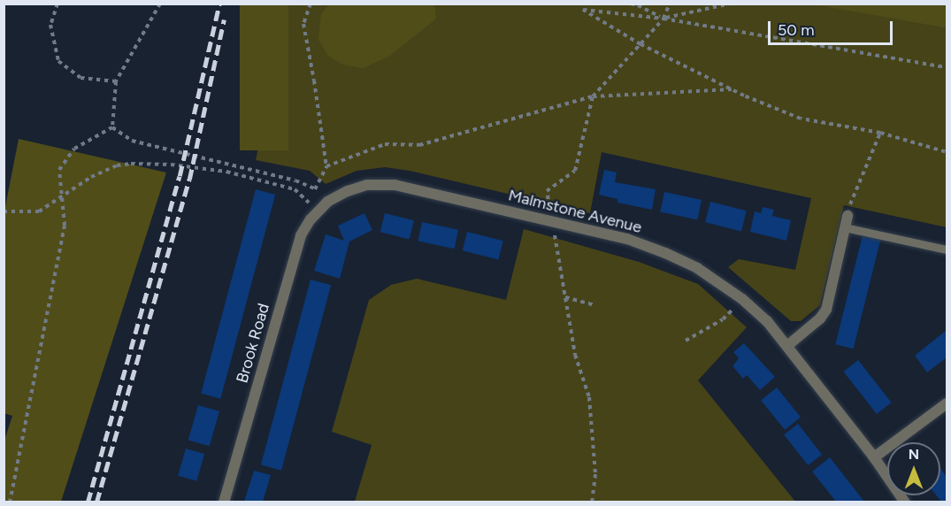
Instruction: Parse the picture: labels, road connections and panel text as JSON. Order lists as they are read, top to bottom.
{
  "streets": {
    "street": ["Malmstone Avenue", "Brook Road"]
  },
  "crossings": [
    ["Malmstone Avenue", "Brook Road"]
  ],
  "scale_bar": "50 m",
  "north": "top"
}
